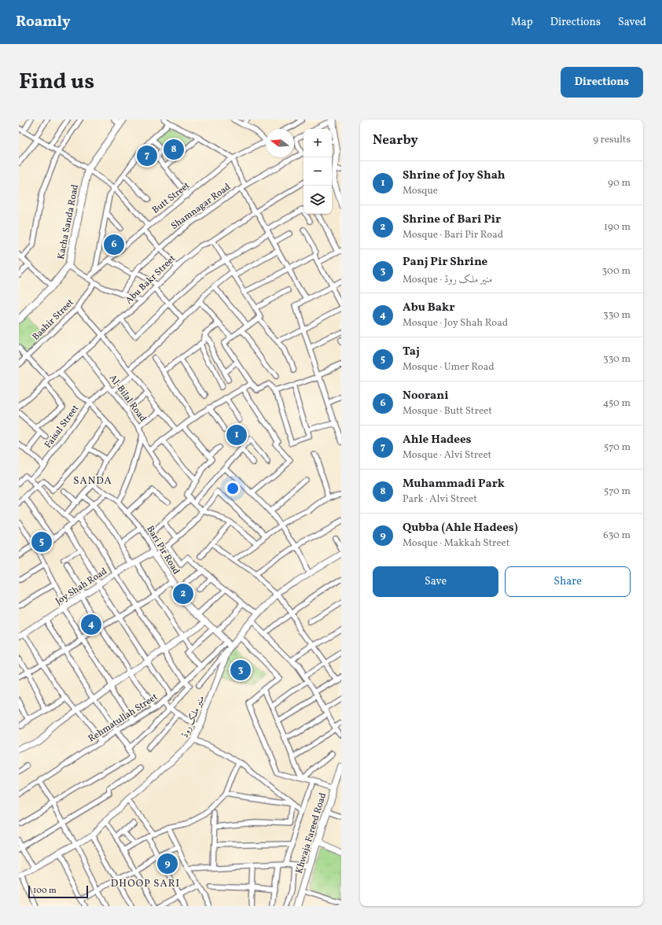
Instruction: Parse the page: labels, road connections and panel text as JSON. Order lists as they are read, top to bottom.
{
  "streets": {
    "main road": ["Kacha Sanda Road", "Khwaja Fareed Road"],
    "street": [
      "Butt Street",
      "Shamnagar Road",
      "Abu Bakr Street",
      "Bashir Street",
      "Al-Bilal Road",
      "Faisal Street",
      "Bari Pir Road",
      "Joy Shah Road",
      "منیر ملک روڈ",
      "Rehmatullah Street"
    ]
  },
  "crossings": [
    ["Abu Bakr Street", "Al-Bilal Road"],
    ["Al-Bilal Road", "Faisal Street"],
    ["Bari Pir Road", "Joy Shah Road"],
    ["Bari Pir Road", "منیر ملک روڈ"],
    ["Bari Pir Road", "Rehmatullah Street"],
    ["منیر ملک روڈ", "Rehmatullah Street"]
  ],
  "districts": ["SANDA", "DHOOP SARI"],
  "scale_bar": "100 m",
  "north": "left",
  "page": {
    "header": "Roamly",
    "nav": ["Map", "Directions", "Saved"],
    "title": "Find us",
    "buttons": [
      "Directions",
      ["Save", "Share"]
    ],
    "heading": ["Nearby", "9 results"],
    "map_buttons": ["+", "−"],
    "pins": [
      "8",
      "7",
      "6",
      "1",
      "5",
      "2",
      "4",
      "3",
      "9"
    ],
    "list": [
      {
        "mark": "1",
        "name": "Shrine of Joy Shah",
        "note": "Mosque",
        "value": "90 m"
      },
      {
        "mark": "2",
        "name": "Shrine of Bari Pir",
        "note": "Mosque · Bari Pir Road",
        "value": "190 m"
      },
      {
        "mark": "3",
        "name": "Panj Pir Shrine",
        "note": "Mosque · منیر ملک روڈ",
        "value": "300 m"
      },
      {
        "mark": "4",
        "name": "Abu Bakr",
        "note": "Mosque · Joy Shah Road",
        "value": "330 m"
      },
      {
        "mark": "5",
        "name": "Taj",
        "note": "Mosque · Umer Road",
        "value": "330 m"
      },
      {
        "mark": "6",
        "name": "Noorani",
        "note": "Mosque · Butt Street",
        "value": "450 m"
      },
      {
        "mark": "7",
        "name": "Ahle Hadees",
        "note": "Mosque · Alvi Street",
        "value": "570 m"
      },
      {
        "mark": "8",
        "name": "Muhammadi Park",
        "note": "Park · Alvi Street",
        "value": "570 m"
      },
      {
        "mark": "9",
        "name": "Qubba (Ahle Hadees)",
        "note": "Mosque · Makkah Street",
        "value": "630 m"
      }
    ],
    "scale": "100 m"
  }
}
